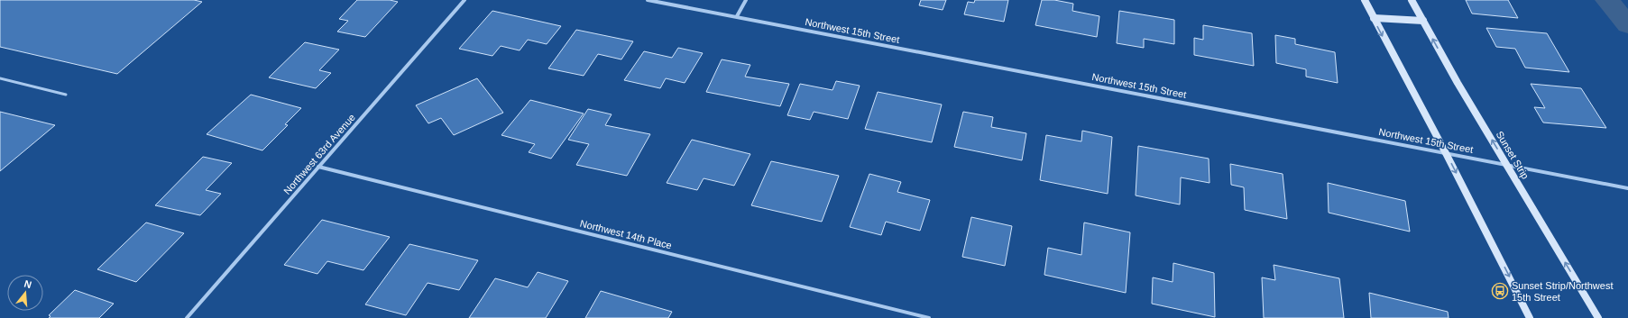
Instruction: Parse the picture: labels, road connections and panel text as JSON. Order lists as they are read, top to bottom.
{
  "streets": {
    "street": [
      "Northwest 15th Street",
      "Northwest 63rd Avenue",
      "Sunset Strip",
      "Northwest 14th Place"
    ]
  },
  "crossings": [
    ["Northwest 15th Street", "Sunset Strip"],
    ["Northwest 63rd Avenue", "Northwest 14th Place"]
  ],
  "places": {
    "bus stop": ["Sunset Strip/Northwest 15th Street"]
  },
  "north": "top"
}
